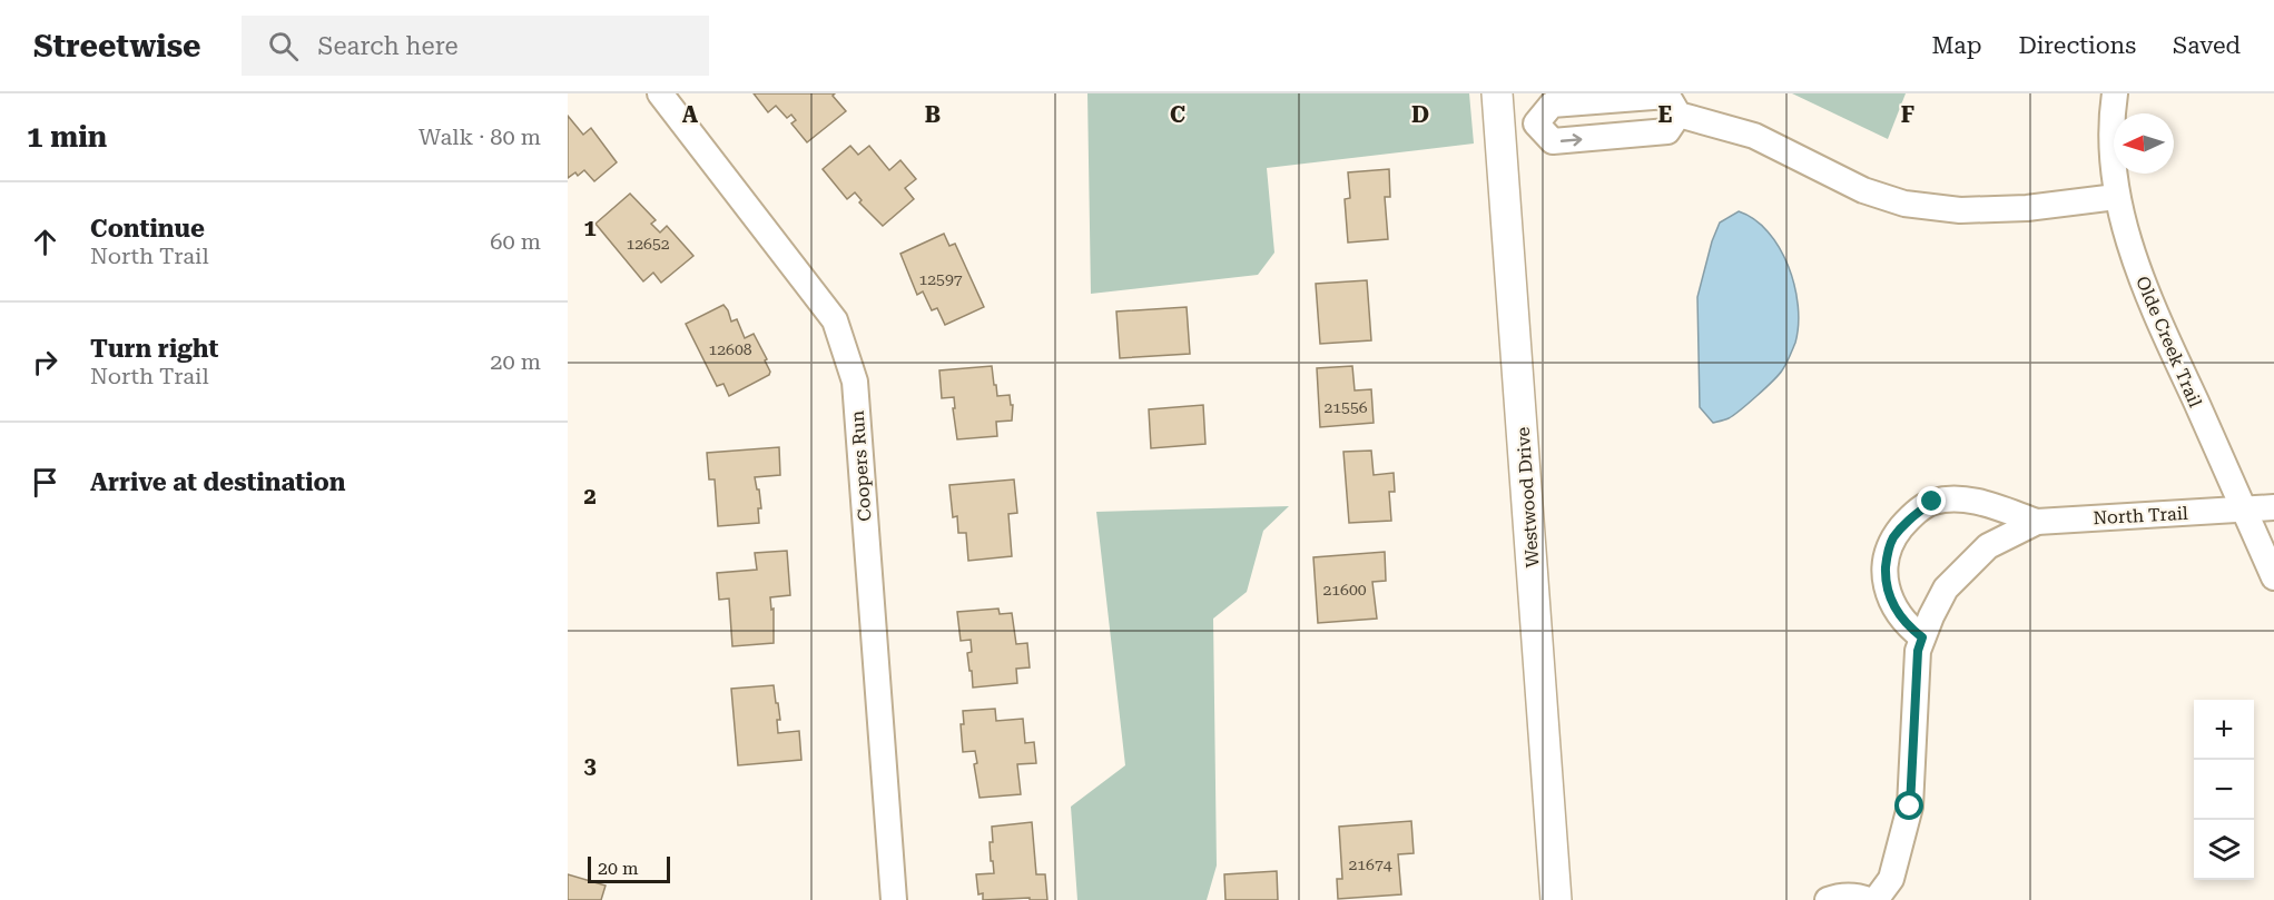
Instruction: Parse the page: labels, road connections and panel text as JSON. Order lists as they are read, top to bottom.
{
  "streets": {
    "street": [
      "Olde Creek Trail",
      "Coopers Run",
      "Westwood Drive",
      "North Trail"
    ]
  },
  "crossings": [
    ["Olde Creek Trail", "North Trail"]
  ],
  "house_numbers": [
    "12652",
    "12597",
    "12608",
    "21556",
    "21600",
    "21674"
  ],
  "scale_bar": "20 m",
  "north": "left",
  "page": {
    "header": "Streetwise",
    "search": "Search here",
    "nav": ["Map", "Directions", "Saved"],
    "heading": ["1 min", "Walk · 80 m"],
    "list": [
      ["Continue", "North Trail", "60 m"],
      ["Turn right", "North Trail", "20 m"],
      "Arrive at destination"
    ],
    "map_buttons": ["+", "−"],
    "scale": "20 m"
  },
  "grid": {
    "columns": [
      "A",
      "B",
      "C",
      "D",
      "E",
      "F"
    ],
    "rows": ["1", "2", "3"]
  }
}
